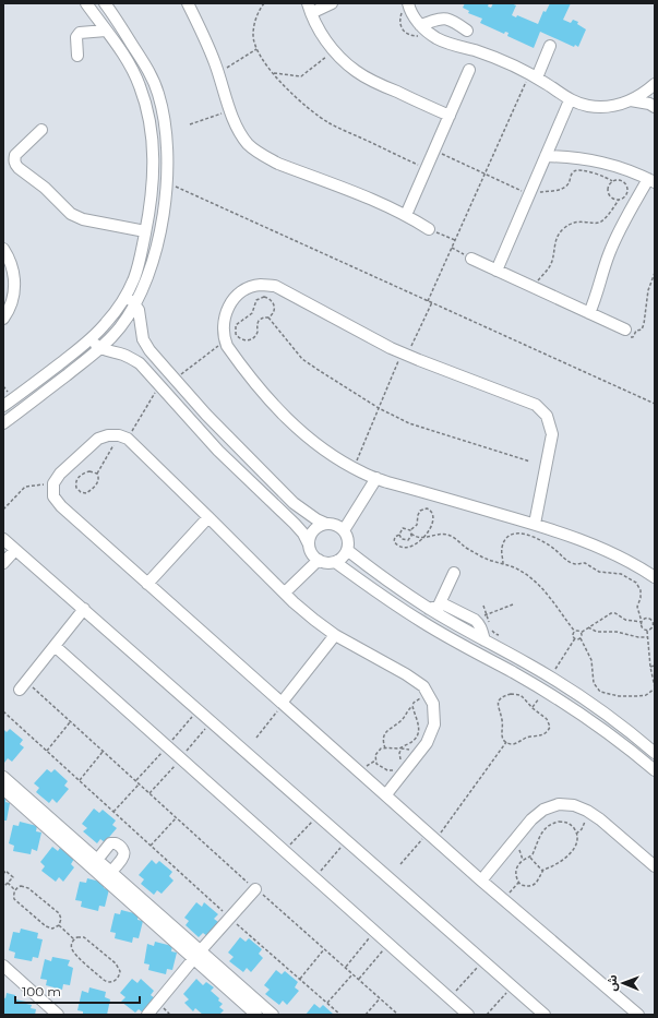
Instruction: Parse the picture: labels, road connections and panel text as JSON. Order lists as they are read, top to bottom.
{
  "scale_bar": "100 m",
  "north": "left"
}
